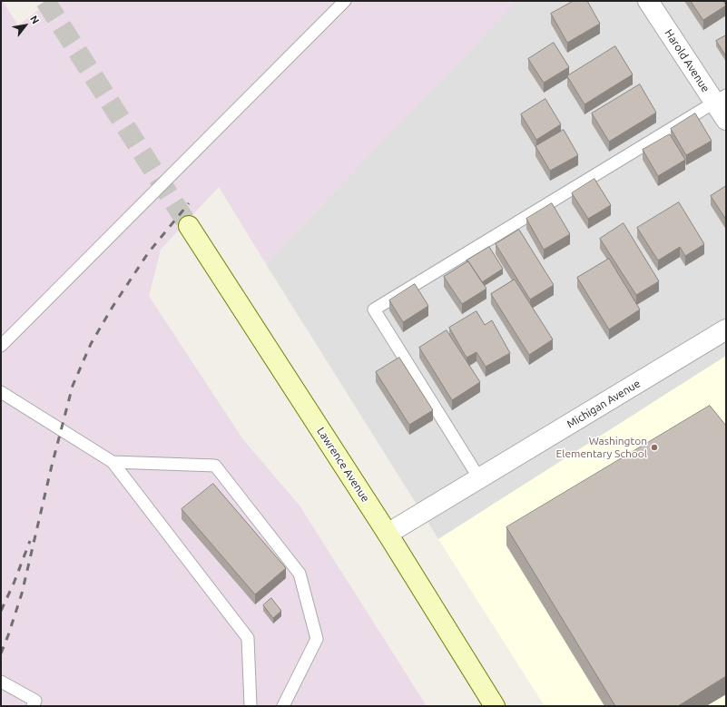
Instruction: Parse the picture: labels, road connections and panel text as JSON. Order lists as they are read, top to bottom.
{
  "streets": {
    "main road": ["Lawrence Avenue"],
    "street": ["Harold Avenue", "Michigan Avenue"]
  },
  "crossings": [
    ["Michigan Avenue", "Lawrence Avenue"]
  ],
  "places": ["Washington Elementary School"],
  "north": "top right"
}
